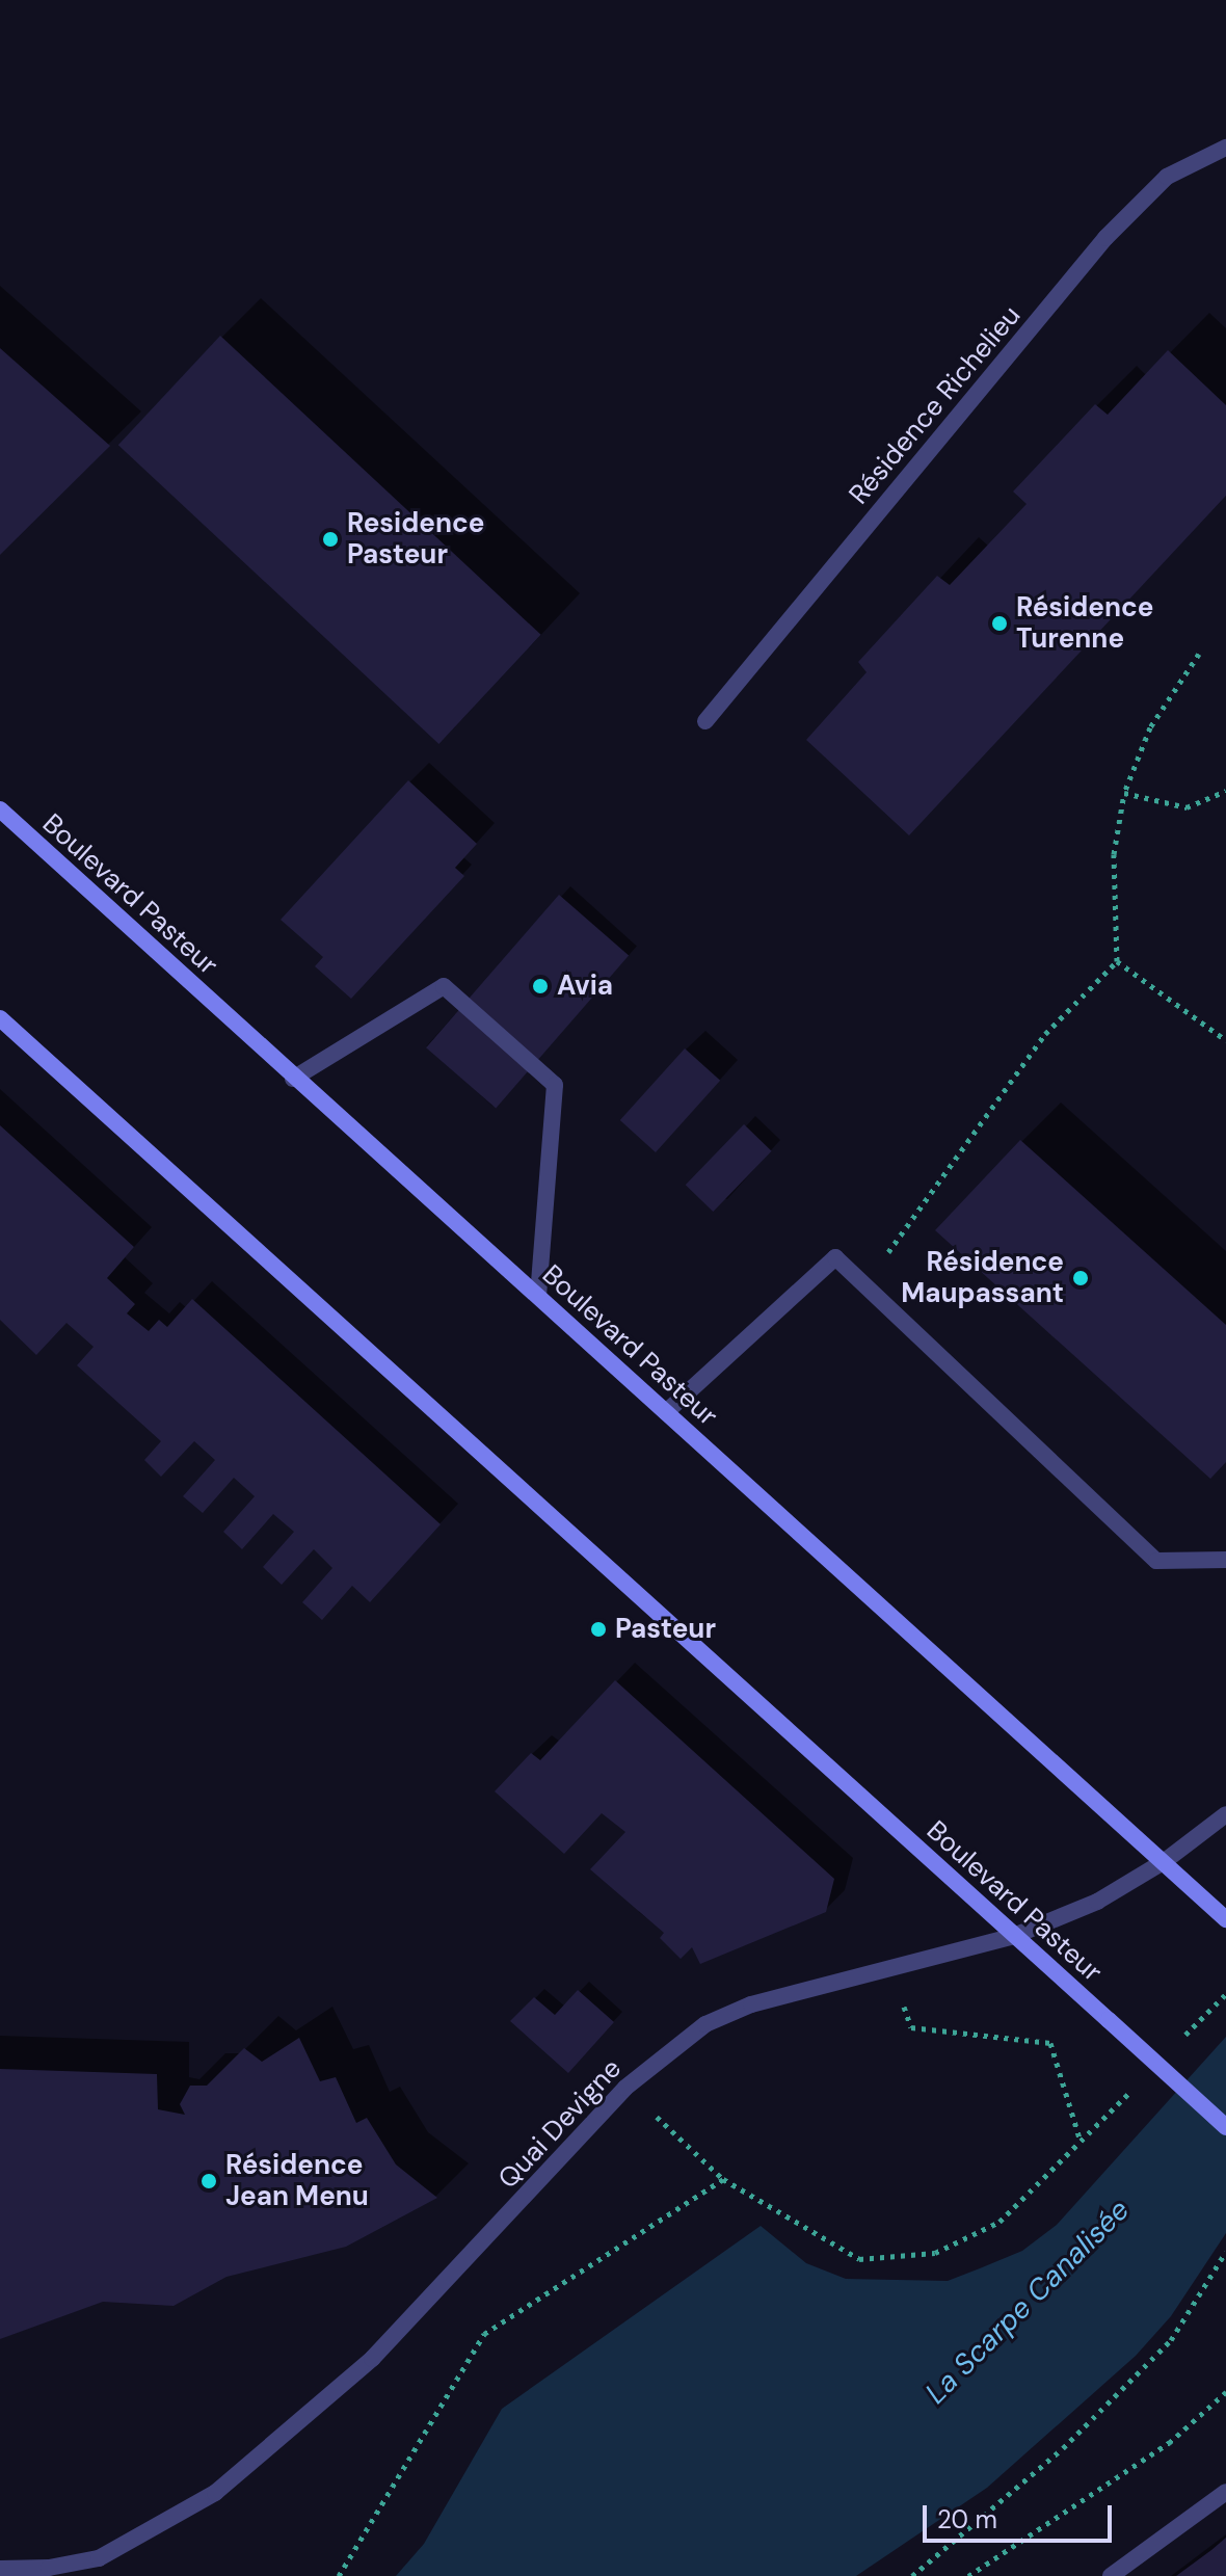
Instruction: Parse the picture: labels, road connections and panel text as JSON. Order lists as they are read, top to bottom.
{
  "streets": {
    "main road": ["Boulevard Pasteur"],
    "street": ["Résidence Richelieu", "Quai Devigne"]
  },
  "crossings": [
    ["Boulevard Pasteur", "Quai Devigne"]
  ],
  "water": ["La Scarpe Canalisée"],
  "places": [
    "Residence Pasteur",
    "Résidence Turenne",
    "Avia",
    "Résidence Maupassant",
    "Pasteur",
    "Résidence Jean Menu"
  ],
  "scale_bar": "20 m"
}
